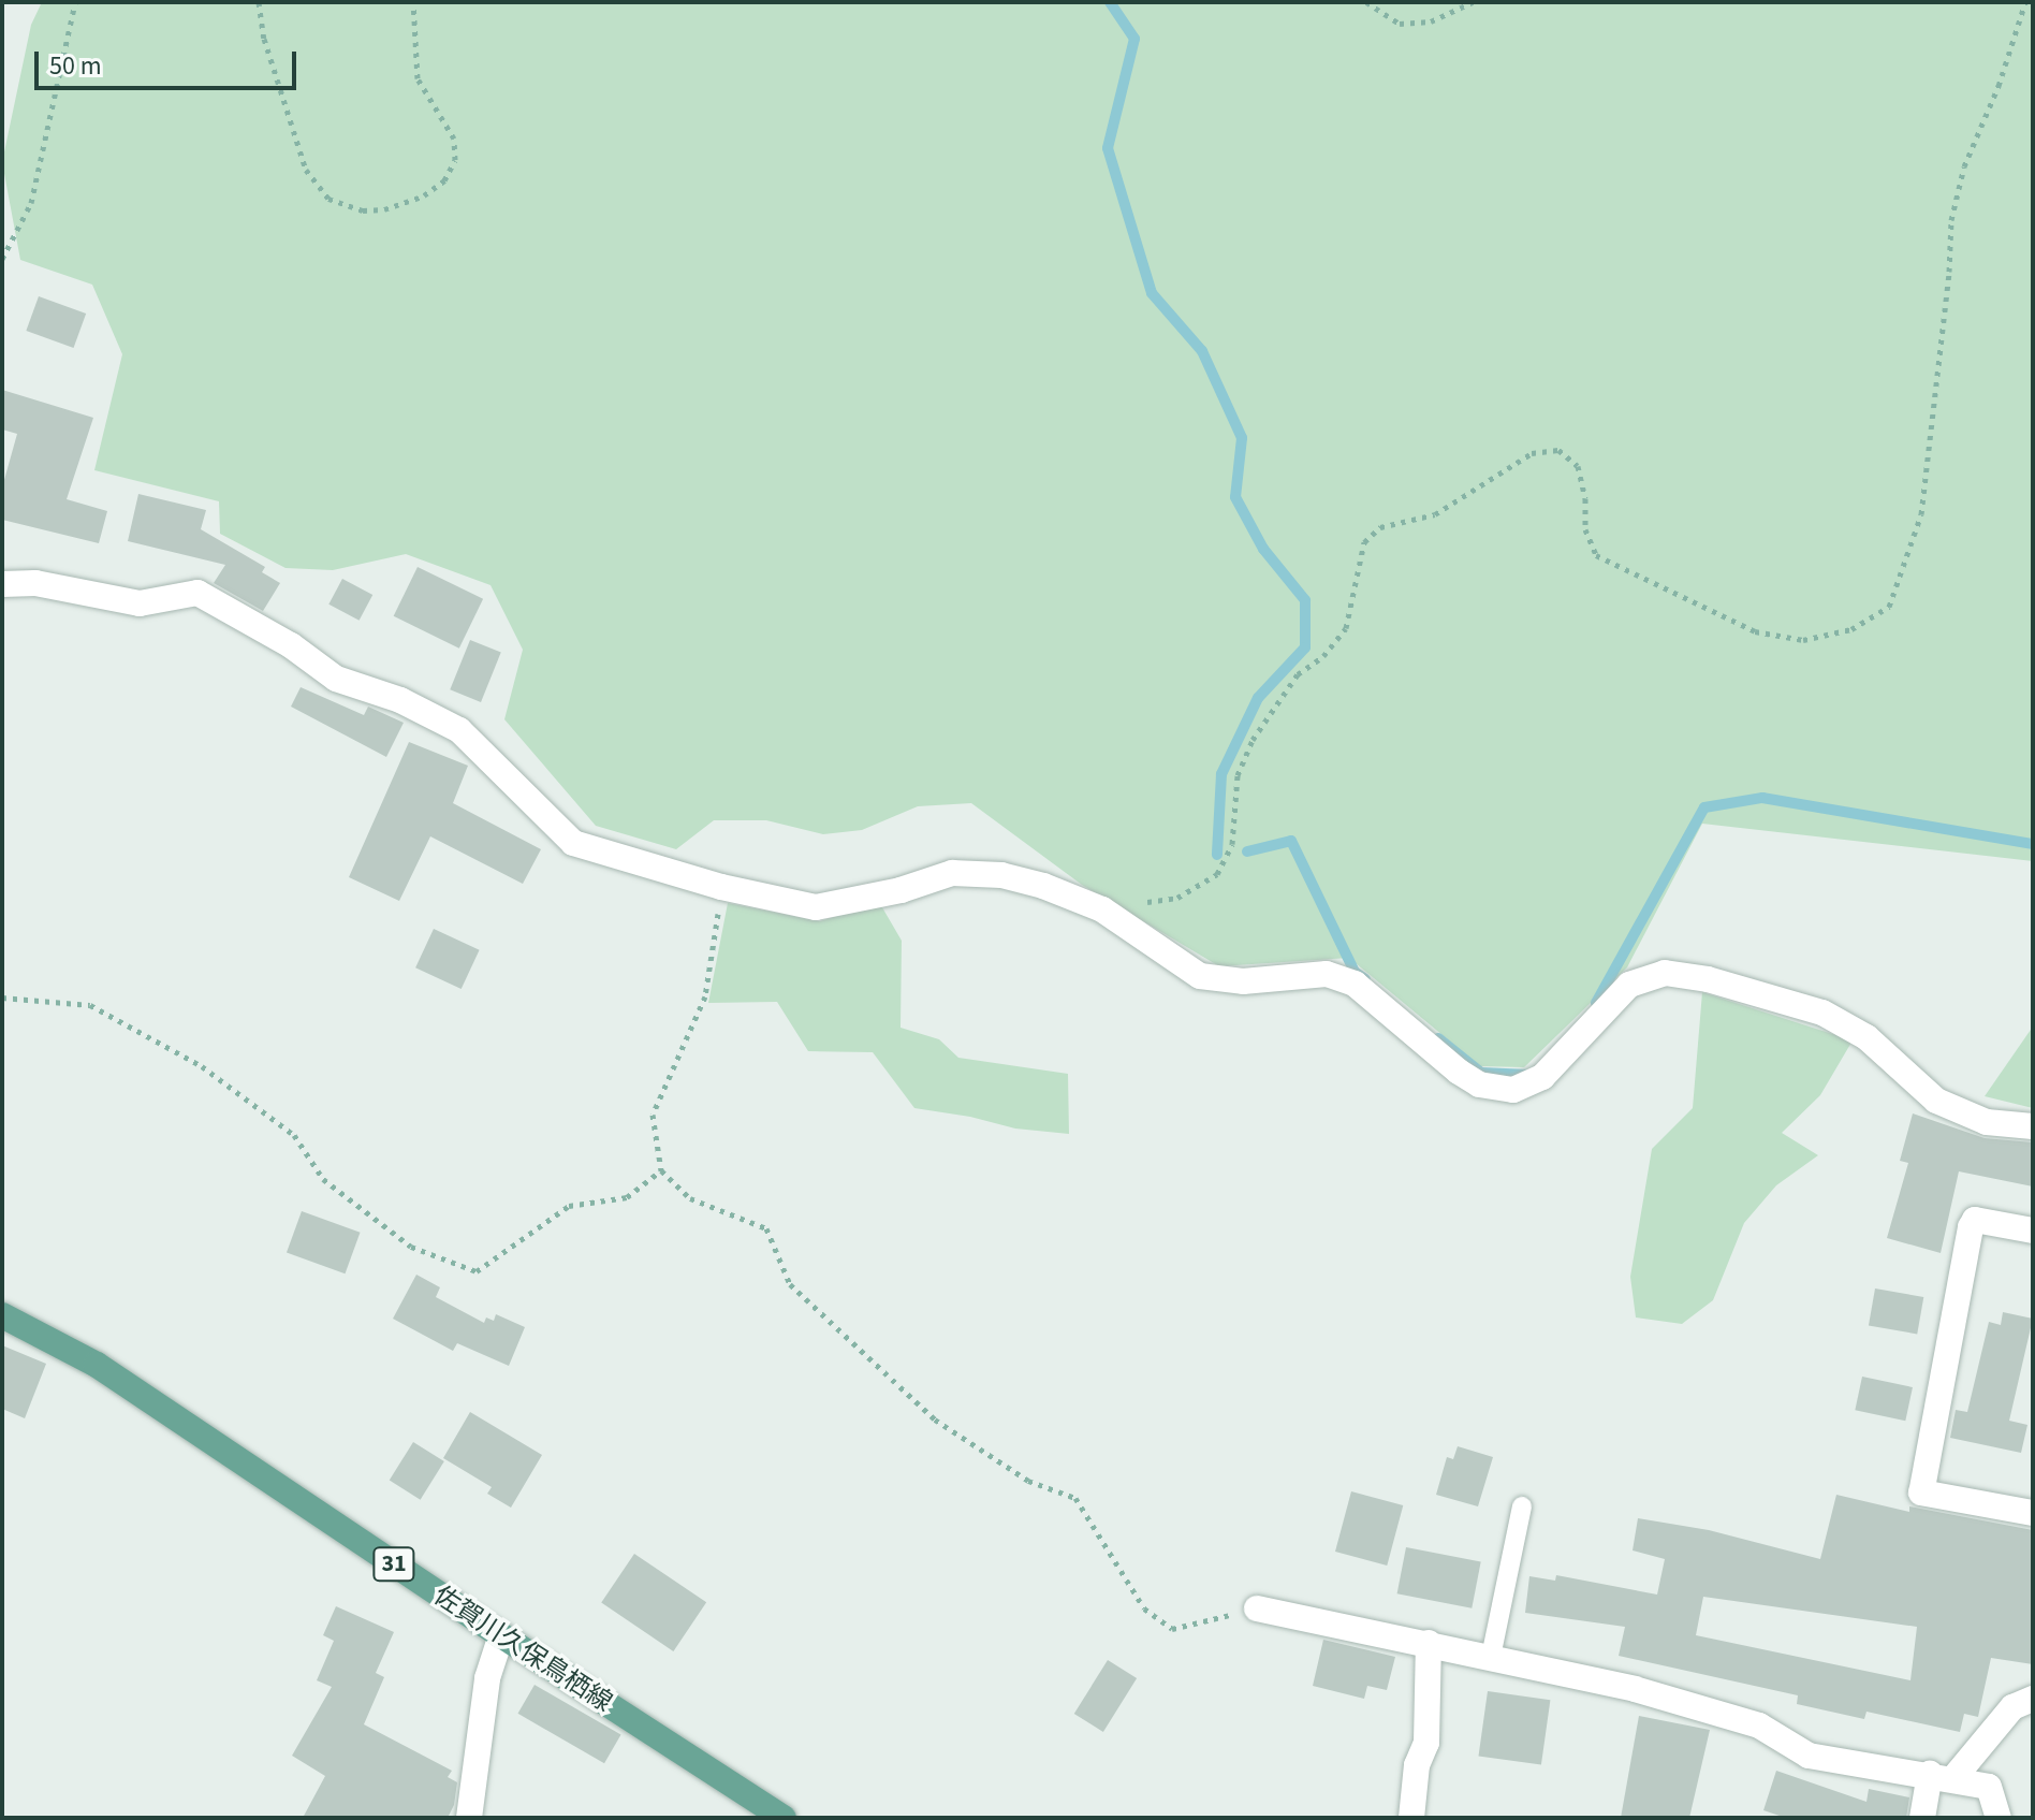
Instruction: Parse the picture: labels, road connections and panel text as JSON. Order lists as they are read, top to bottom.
{
  "streets": {
    "main road": ["31", "佐賀川久保鳥栖線"]
  },
  "scale_bar": "50 m"
}
